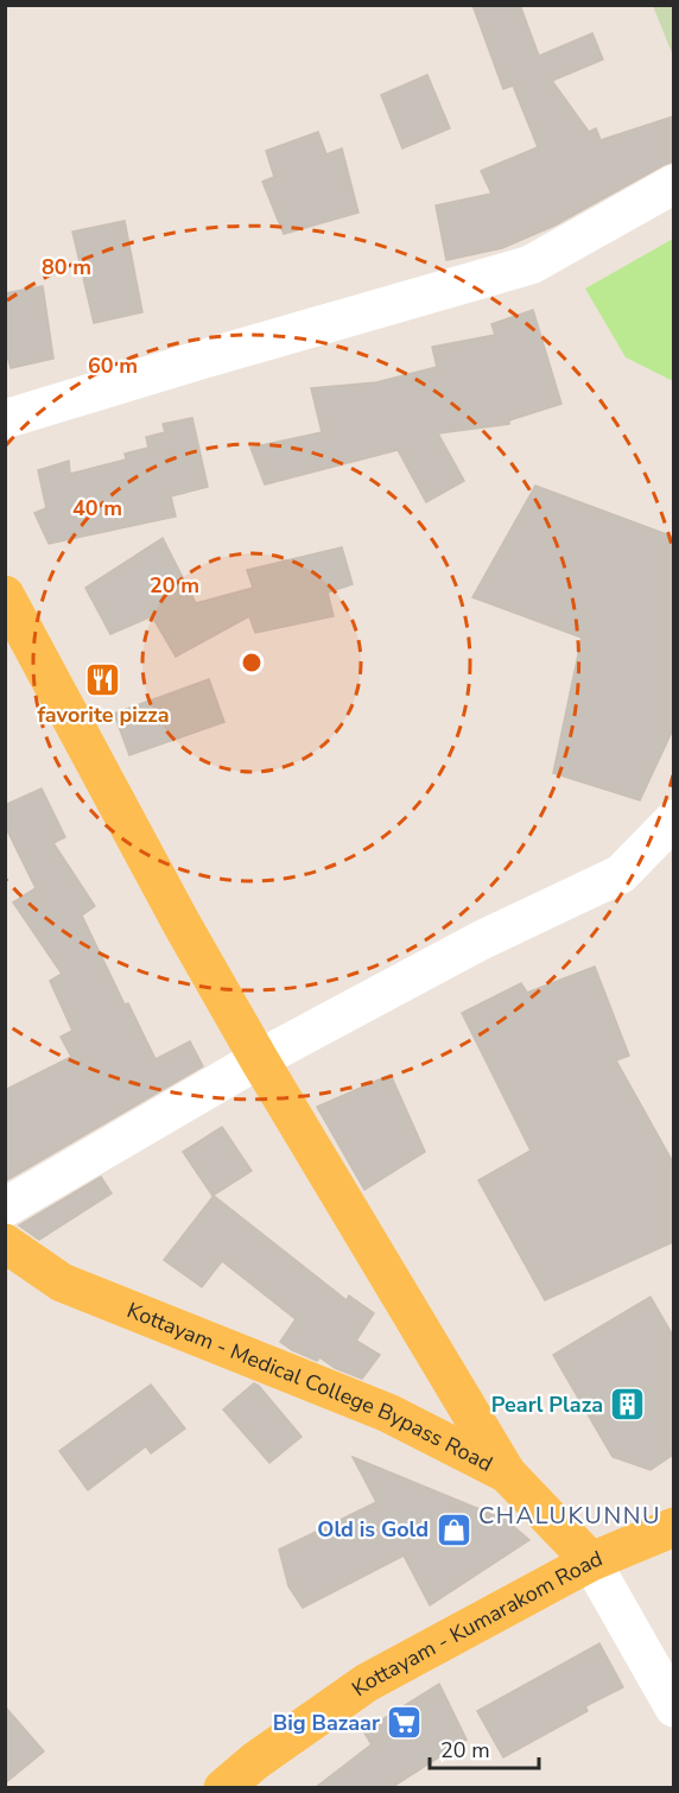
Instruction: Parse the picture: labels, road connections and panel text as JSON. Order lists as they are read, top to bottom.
{
  "streets": {
    "main road": ["Kottayam - Medical College Bypass Road", "Kottayam - Kumarakom Road"]
  },
  "crossings": [
    ["Kottayam - Medical College Bypass Road", "Kottayam - Kumarakom Road"]
  ],
  "districts": ["CHALUKUNNU"],
  "places": {
    "restaurant": ["favorite pizza"],
    "building": ["Pearl Plaza"],
    "shop": ["Old is Gold"],
    "supermarket": ["Big Bazaar"]
  },
  "scale_bar": "20 m",
  "rings": [
    "80 m",
    "60 m",
    "40 m",
    "20 m"
  ]
}
